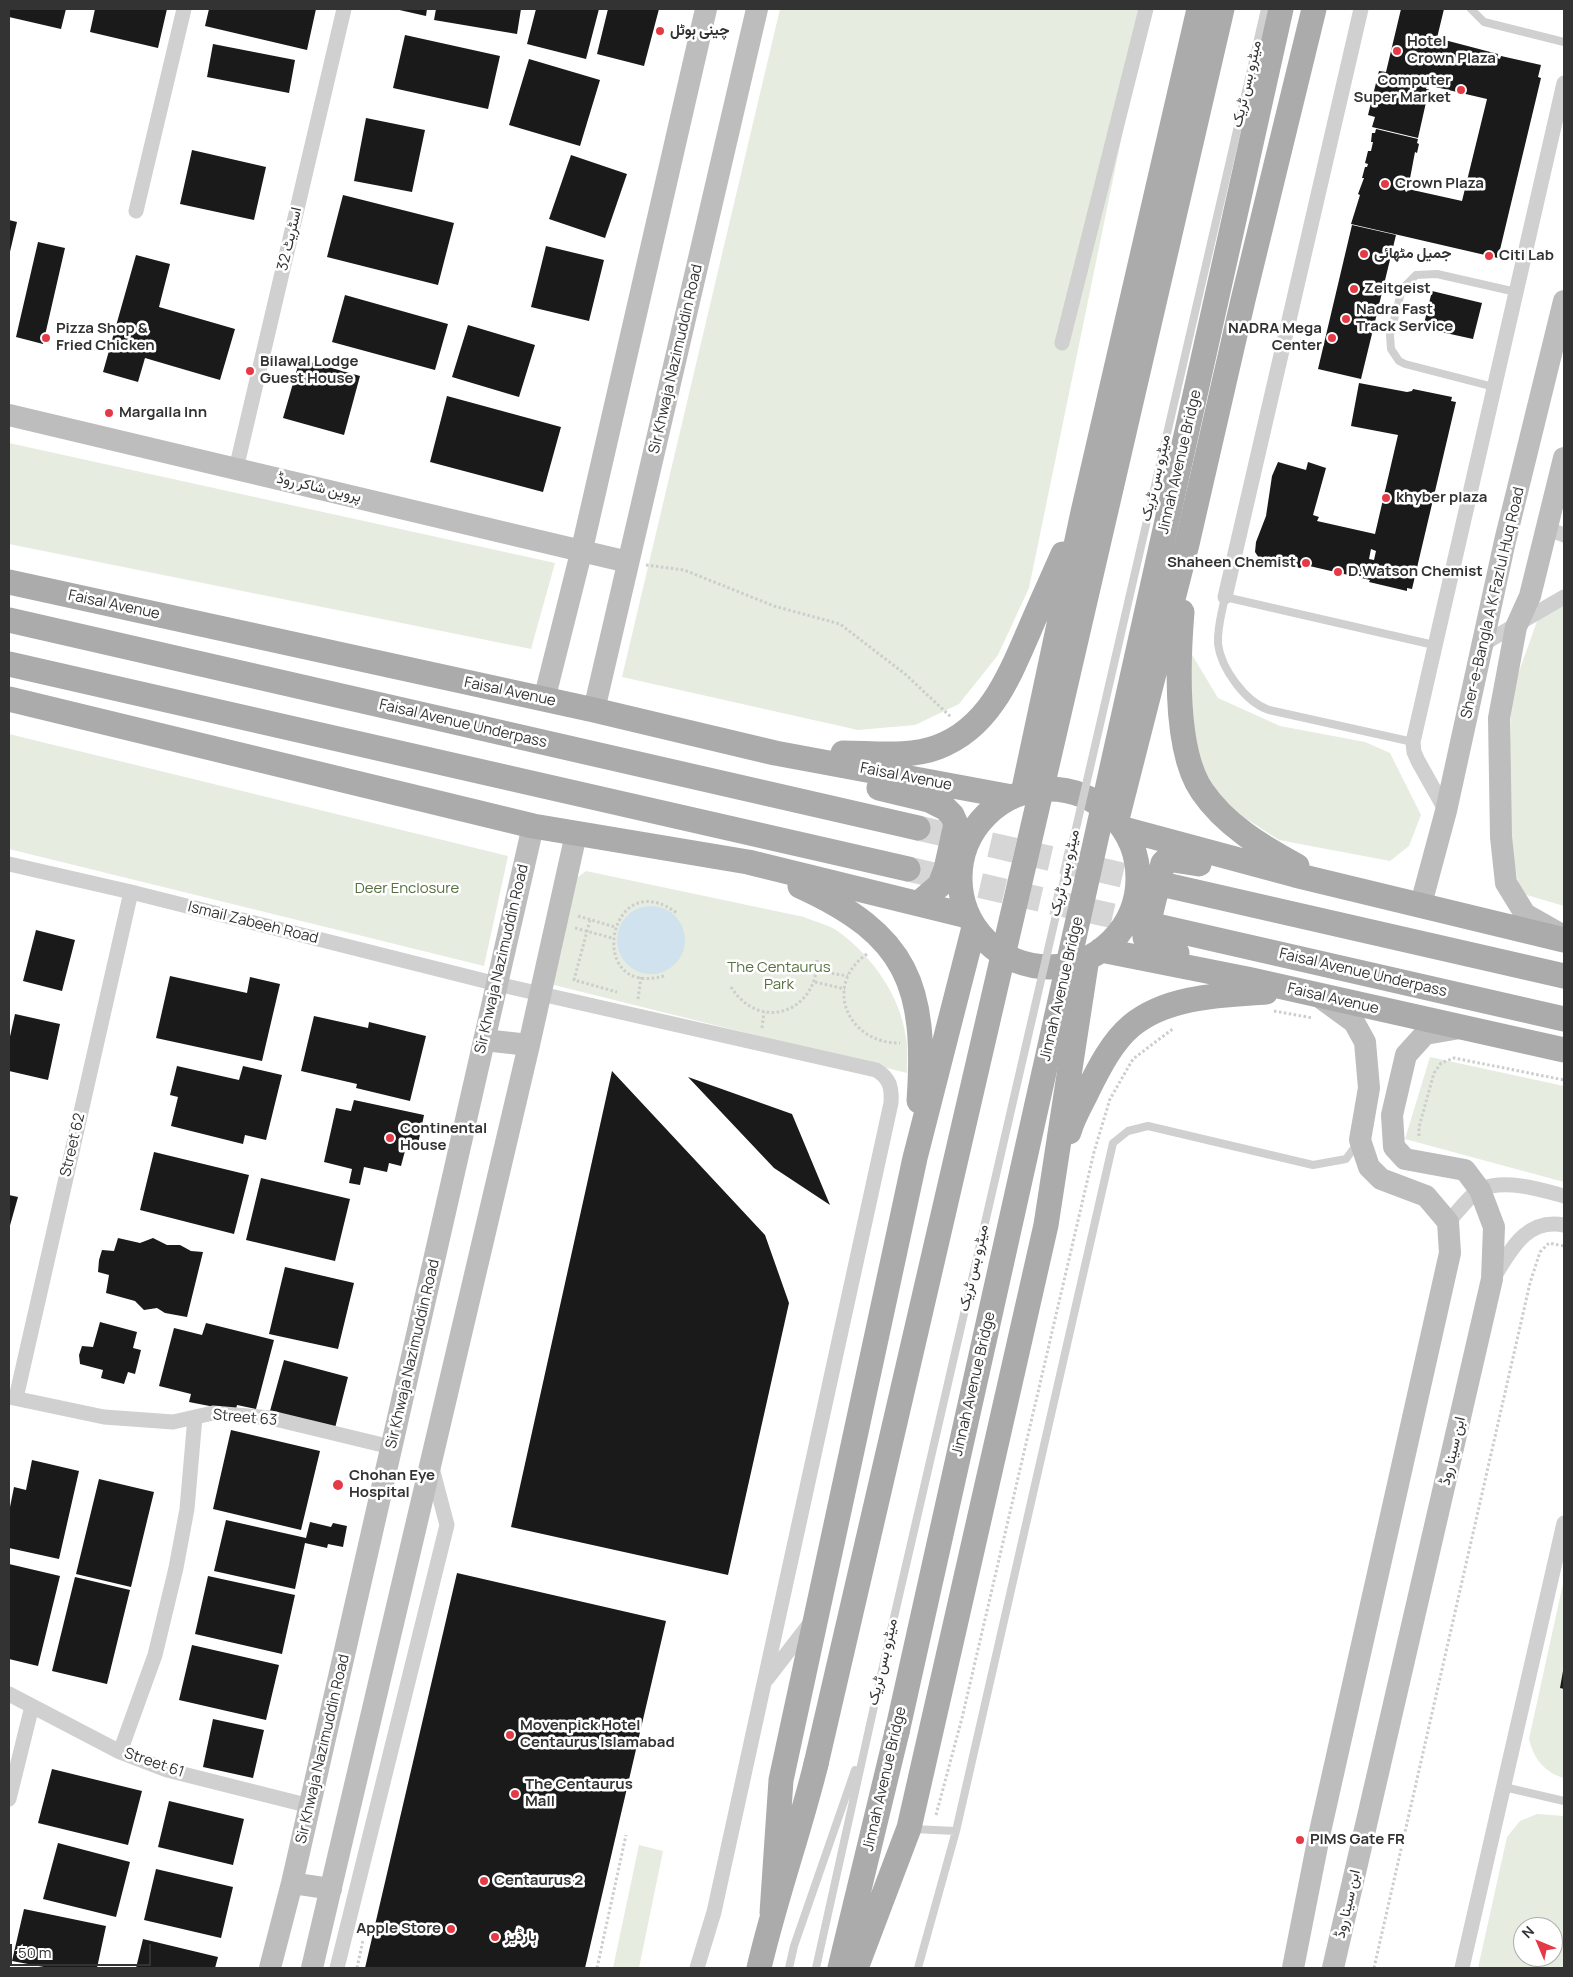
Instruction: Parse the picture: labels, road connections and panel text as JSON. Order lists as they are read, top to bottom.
{
  "streets": {
    "main road": [
      "Sir Khwaja Nazimuddin Road",
      "Jinnah Avenue Bridge",
      "پروین شاکر روڈ",
      "Sher-e-Bangla A K Fazlul Huq Road",
      "Faisal Avenue",
      "Faisal Avenue Underpass",
      "ابن سینا روڈ"
    ],
    "street": [
      "اسٹریٹ 32",
      "Ismail Zabeeh Road",
      "Street 62",
      "Street 63",
      "Street 61"
    ],
    "lane": ["میٹرو بس ٹریک"]
  },
  "crossings": [
    ["اسٹریٹ 32", "پروین شاکر روڈ"],
    ["Sir Khwaja Nazimuddin Road", "پروین شاکر روڈ"],
    ["Sir Khwaja Nazimuddin Road", "Faisal Avenue"],
    ["Sir Khwaja Nazimuddin Road", "Ismail Zabeeh Road"],
    ["Sir Khwaja Nazimuddin Road", "Street 63"],
    ["Sir Khwaja Nazimuddin Road", "Street 61"],
    ["Faisal Avenue", "ابن سینا روڈ"],
    ["Ismail Zabeeh Road", "Street 62"],
    ["Street 62", "Street 63"]
  ],
  "parks": ["Deer Enclosure", "The Centaurus Park"],
  "places": [
    "چینی ہوٹل",
    "Hotel Crown Plaza",
    "Computer Super Market",
    "Crown Plaza",
    "جمیل مٹھائی",
    "Citi Lab",
    "Zeitgeist",
    "Nadra Fast Track Service",
    "Pizza Shop & Fried Chicken",
    "NADRA Mega Center",
    "Bilawal Lodge Guest House",
    "Margalla Inn",
    "khyber plaza",
    "Shaheen Chemist",
    "D.Watson Chemist",
    "Continental House",
    "Chohan Eye Hospital",
    "Movenpick Hotel Centaurus Islamabad",
    "The Centaurus Mall",
    "PIMS Gate FR",
    "Centaurus 2",
    "Apple Store",
    "ہارڈیز"
  ],
  "scale_bar": "50 m",
  "north": "top left"
}
